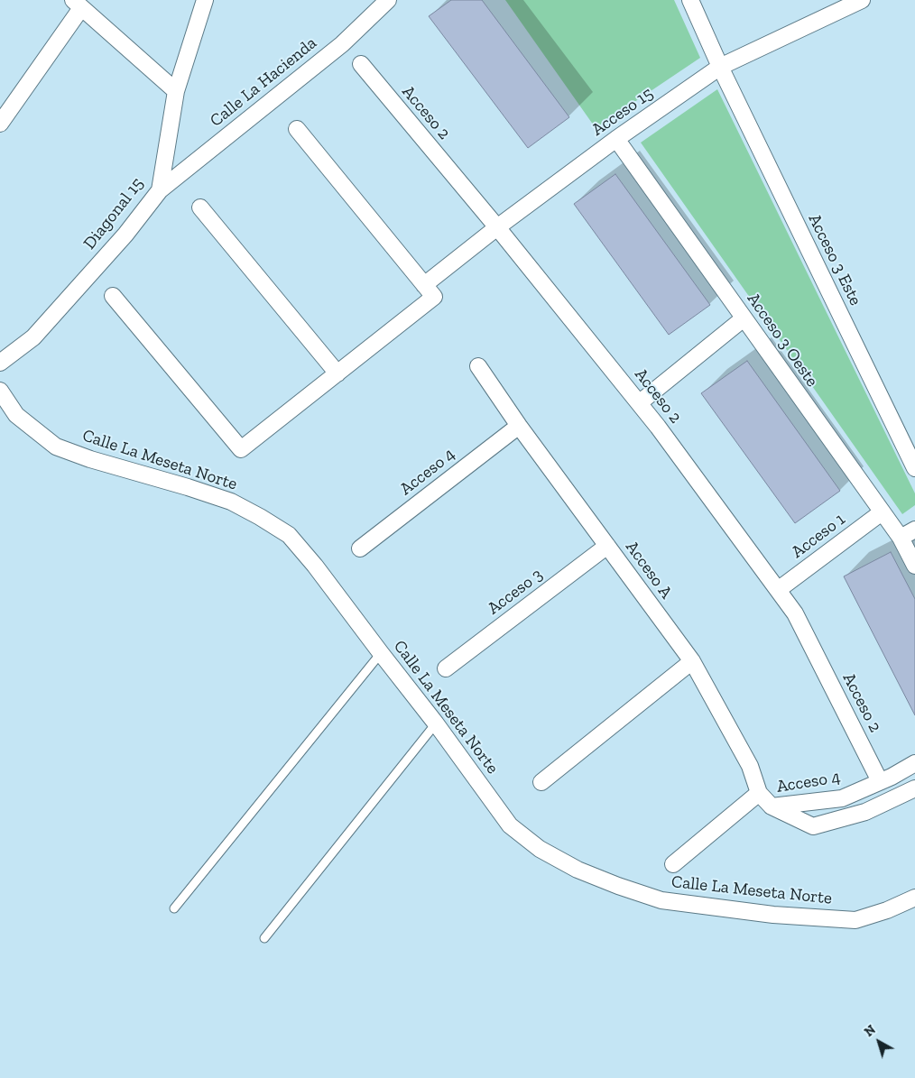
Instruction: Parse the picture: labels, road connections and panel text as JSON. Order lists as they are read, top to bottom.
{
  "streets": {
    "street": [
      "Calle La Hacienda",
      "Acceso 15",
      "Acceso 2",
      "Diagonal 15",
      "Acceso 3 Este",
      "Acceso 3 Oeste",
      "Calle La Meseta Norte",
      "Acceso 4",
      "Acceso 1",
      "Acceso A",
      "Acceso 3"
    ]
  },
  "crossings": [
    ["Calle La Hacienda", "Diagonal 15"],
    ["Acceso 15", "Acceso 2"],
    ["Acceso 15", "Acceso 3 Este"],
    ["Acceso 15", "Acceso 3 Oeste"],
    ["Acceso 2", "Acceso 4"],
    ["Acceso 2", "Acceso 1"],
    ["Acceso 3 Oeste", "Acceso 1"],
    ["Acceso 4", "Acceso A"],
    ["Acceso A", "Acceso 3"]
  ],
  "north": "top left"
}
